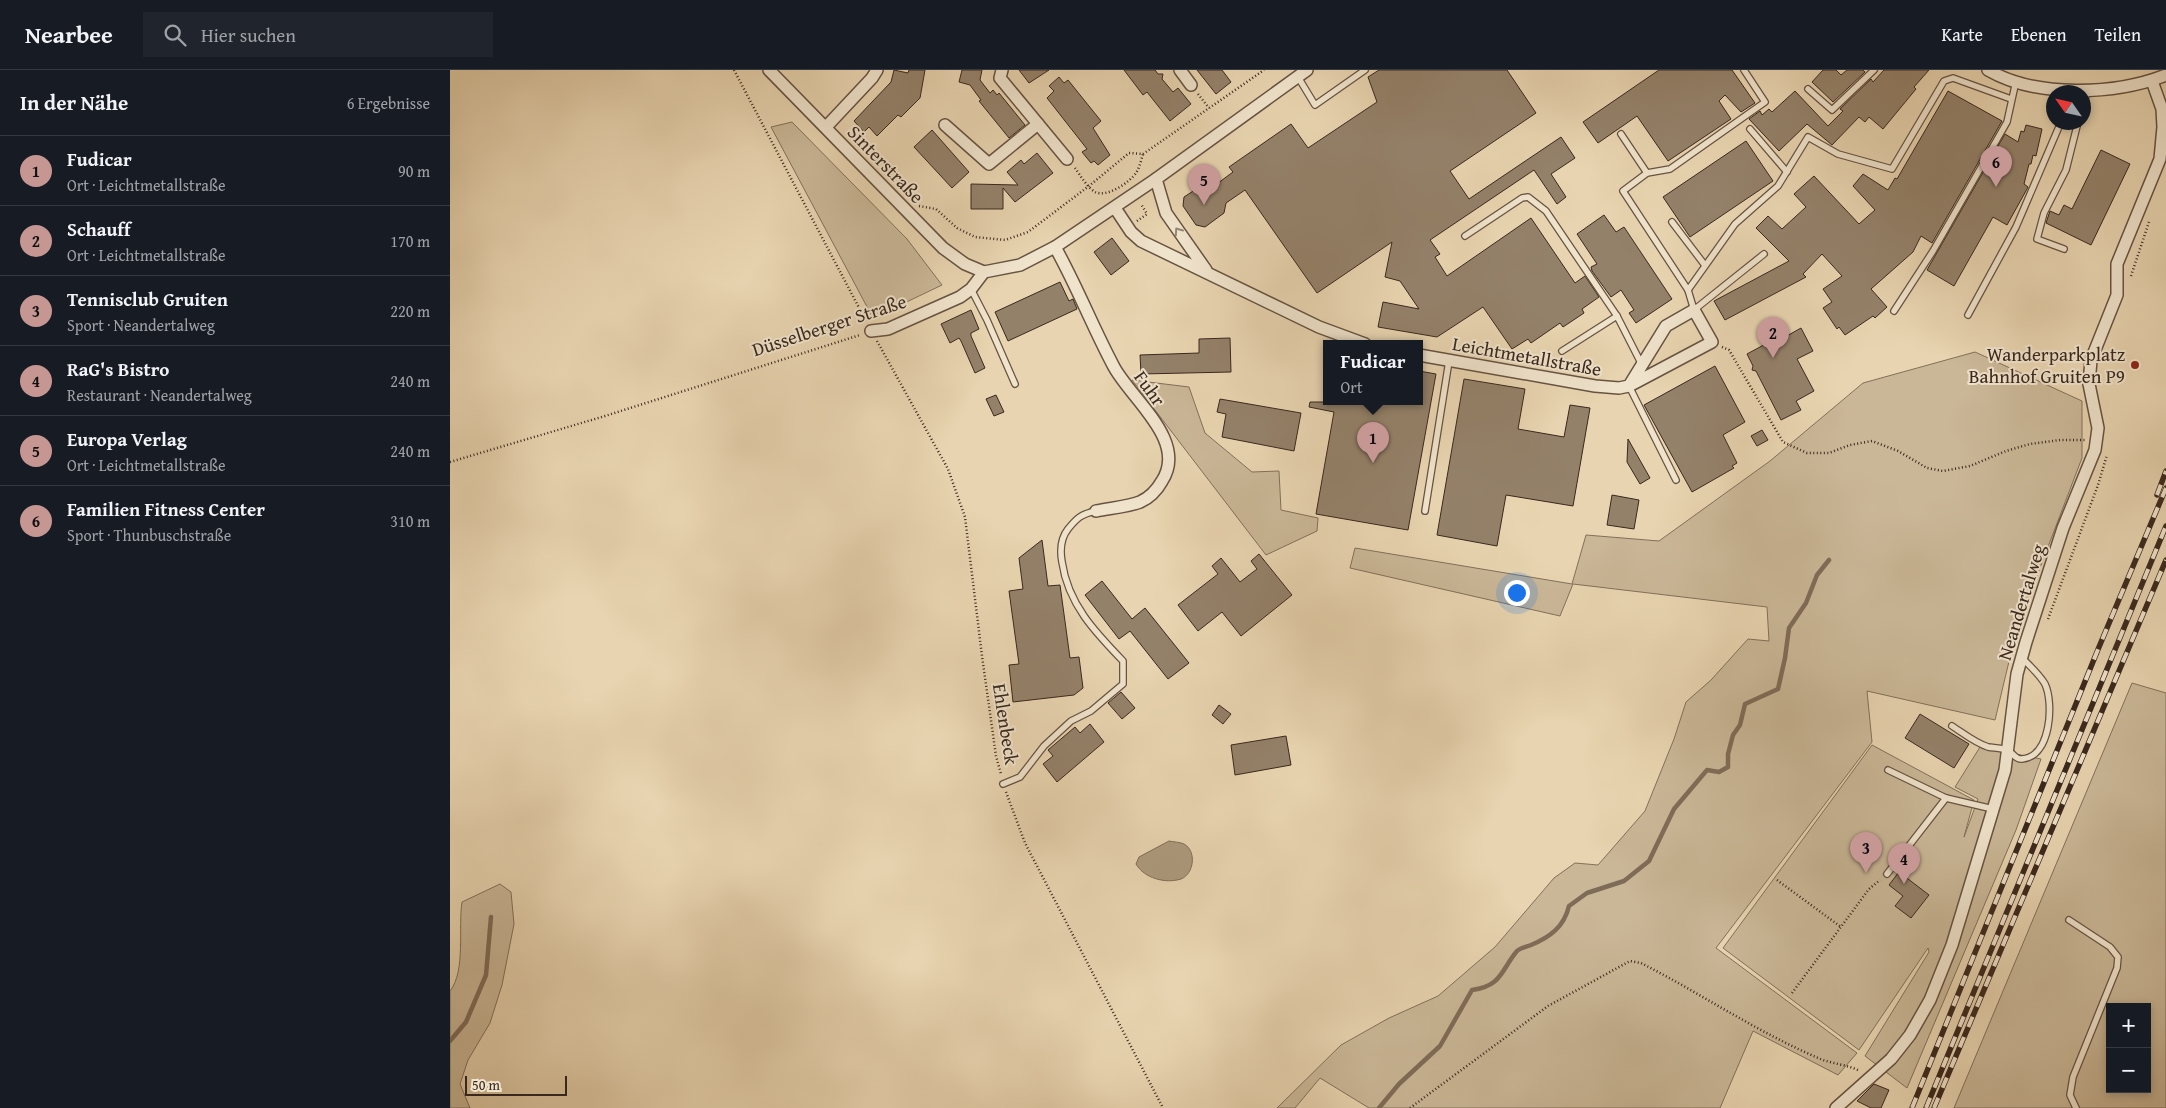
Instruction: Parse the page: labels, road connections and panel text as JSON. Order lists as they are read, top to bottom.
{
  "streets": {
    "street": [
      "Sinterstraße",
      "Düsselberger Straße",
      "Leichtmetallstraße",
      "Fuhr",
      "Neandertalweg"
    ],
    "path": ["Ehlenbeck"]
  },
  "crossings": [
    ["Sinterstraße", "Düsselberger Straße"],
    ["Düsselberger Straße", "Ehlenbeck"]
  ],
  "places": ["Wanderparkplatz Bahnhof Gruiten P9"],
  "scale_bar": "50 m",
  "north": "top left",
  "page": {
    "header": "Nearbee",
    "search": "Hier suchen",
    "nav": ["Karte", "Ebenen", "Teilen"],
    "heading": ["In der Nähe", "6 Ergebnisse"],
    "list": [
      {
        "mark": "1",
        "name": "Fudicar",
        "note": "Ort · Leichtmetallstraße",
        "value": "90 m"
      },
      {
        "mark": "2",
        "name": "Schauff",
        "note": "Ort · Leichtmetallstraße",
        "value": "170 m"
      },
      {
        "mark": "3",
        "name": "Tennisclub Gruiten",
        "note": "Sport · Neandertalweg",
        "value": "220 m"
      },
      {
        "mark": "4",
        "name": "RaG's Bistro",
        "note": "Restaurant · Neandertalweg",
        "value": "240 m"
      },
      {
        "mark": "5",
        "name": "Europa Verlag",
        "note": "Ort · Leichtmetallstraße",
        "value": "240 m"
      },
      {
        "mark": "6",
        "name": "Familien Fitness Center",
        "note": "Sport · Thunbuschstraße",
        "value": "310 m"
      }
    ],
    "pins": [
      "6",
      "5",
      "2",
      "1",
      "3",
      "4"
    ],
    "popup": ["Fudicar", "Ort"],
    "map_buttons": ["+", "−"],
    "scale": "50 m"
  }
}
